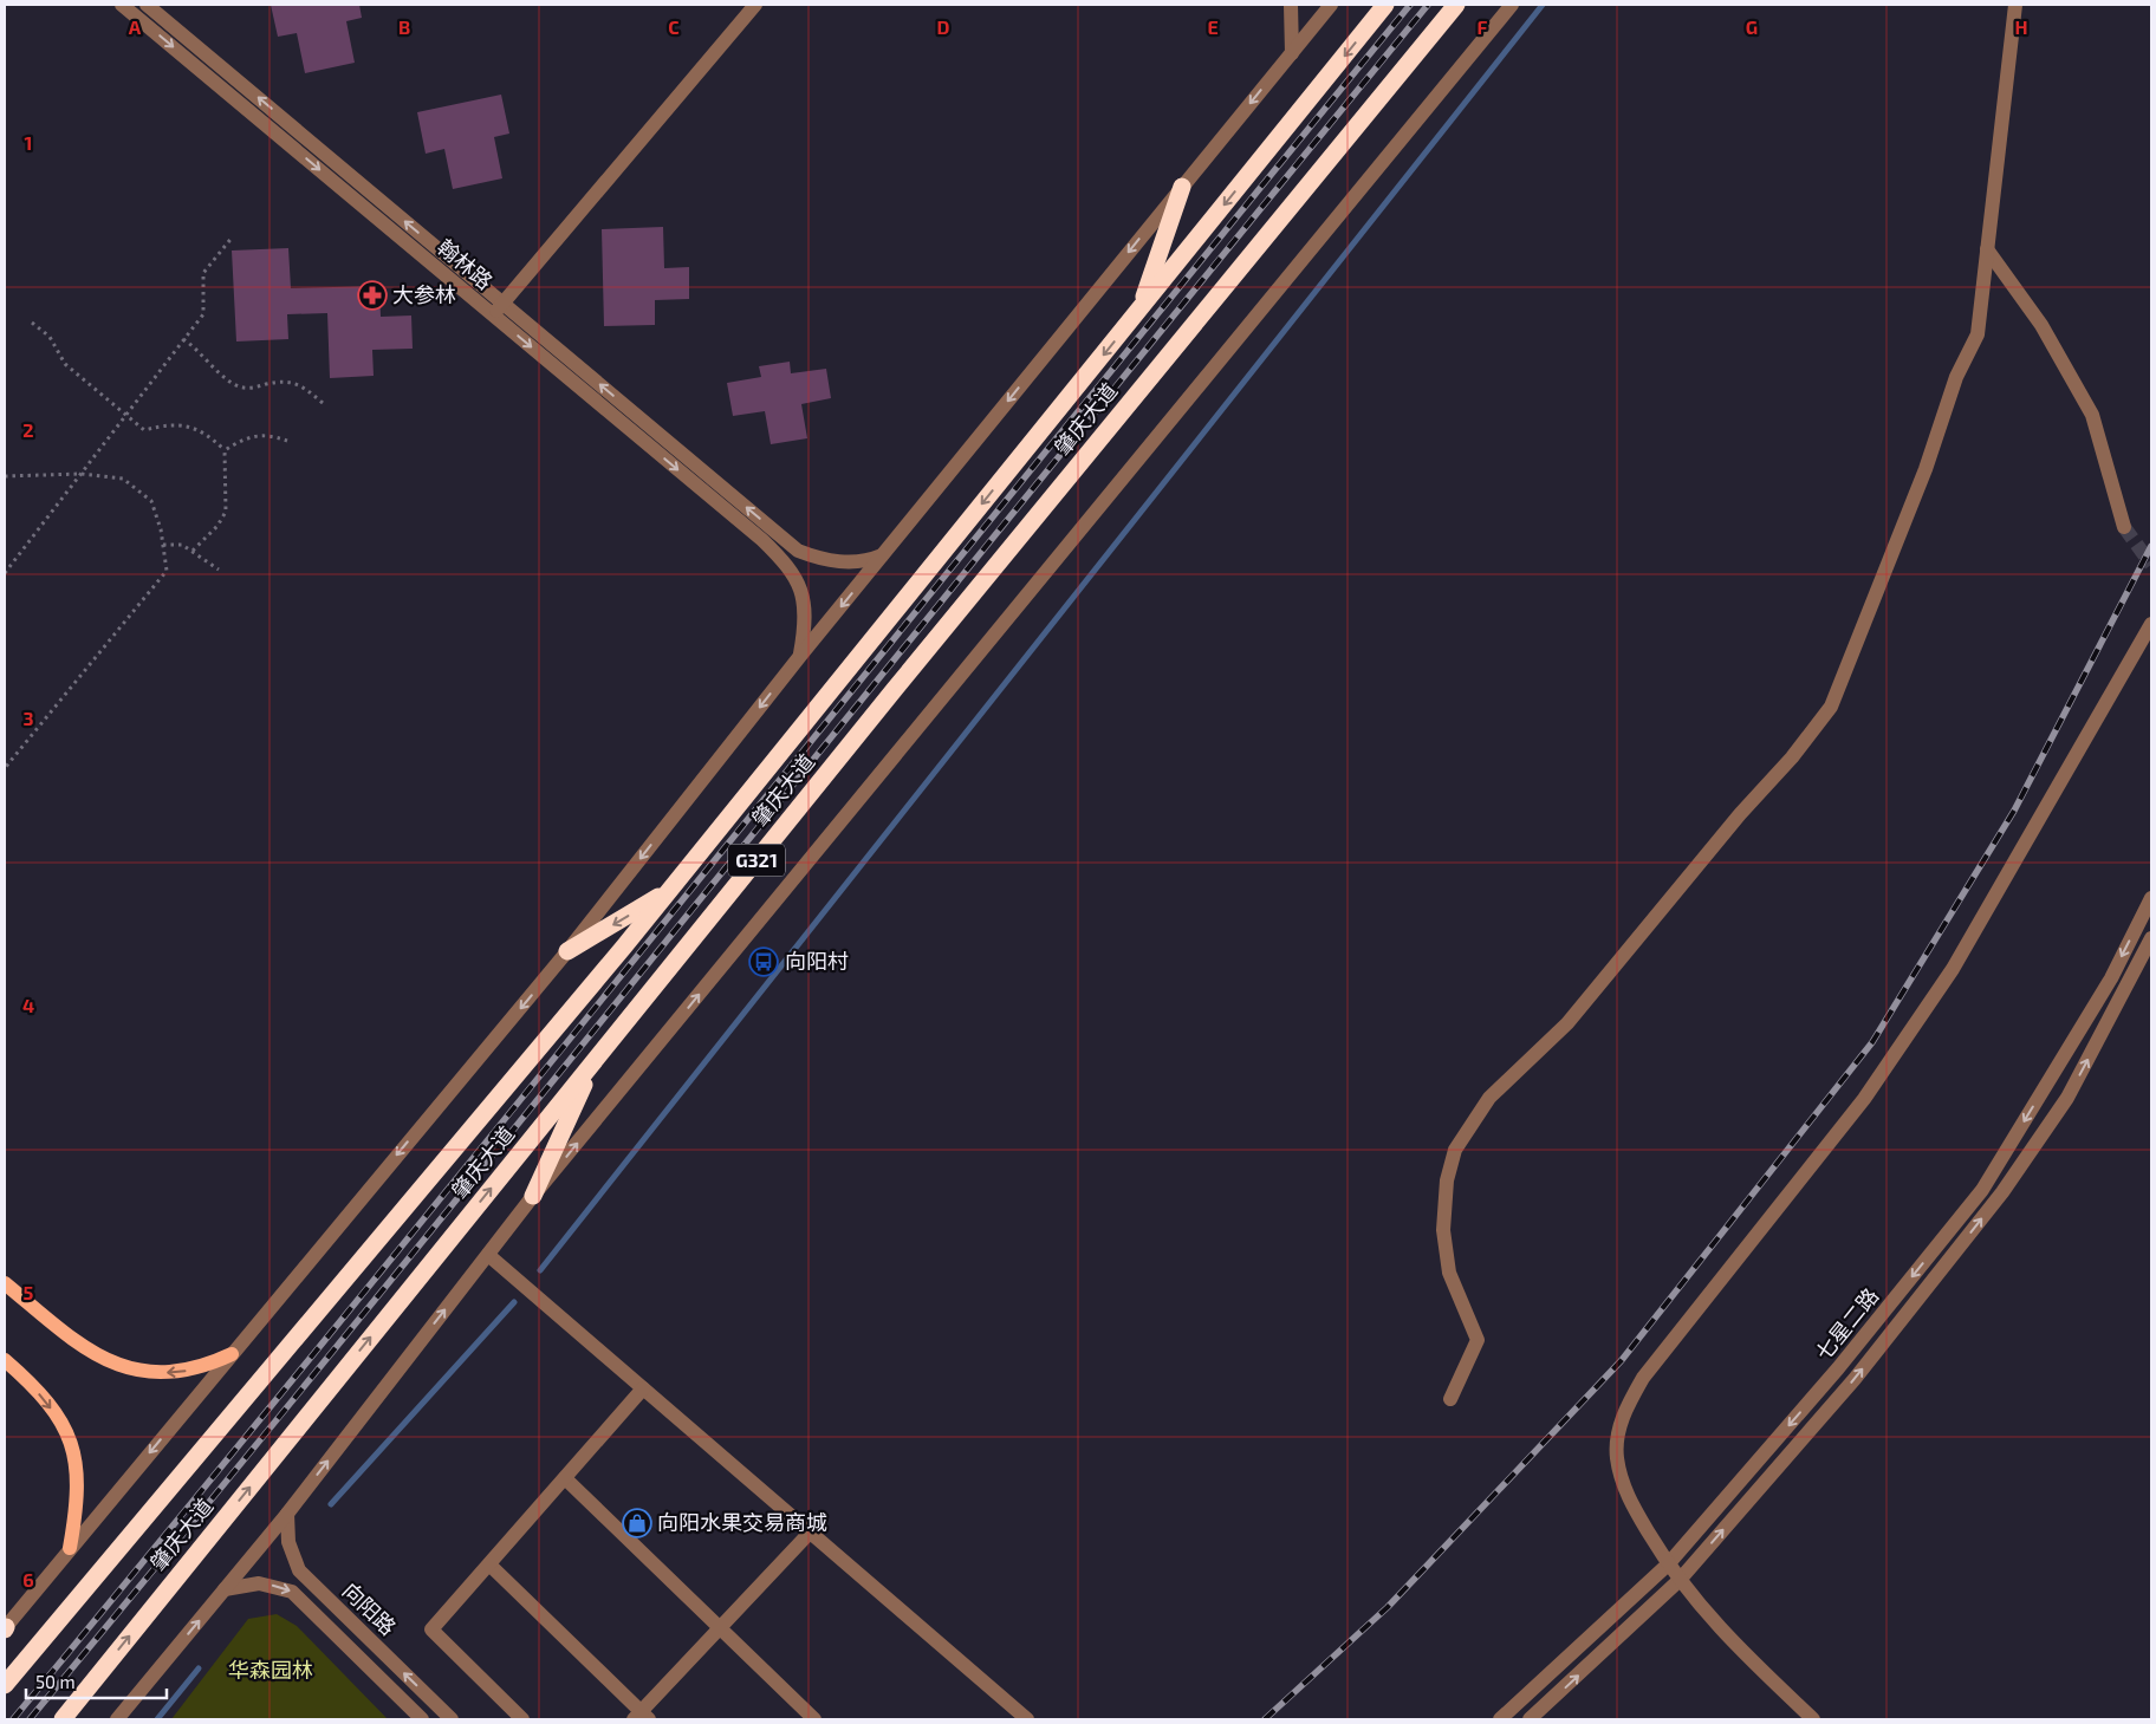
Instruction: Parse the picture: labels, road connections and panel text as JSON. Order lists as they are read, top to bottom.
{
  "streets": {
    "highway": ["肇庆大道", "G321"],
    "street": ["翰林路", "七星二路", "向阳路"]
  },
  "parks": ["华森园林"],
  "places": {
    "pharmacy": ["大参林"],
    "bus stop": ["向阳村"],
    "shop": ["向阳水果交易商城"]
  },
  "scale_bar": "50 m",
  "grid": {
    "columns": [
      "A",
      "B",
      "C",
      "D",
      "E",
      "F",
      "G",
      "H"
    ],
    "rows": [
      "1",
      "2",
      "3",
      "4",
      "5",
      "6"
    ]
  }
}
